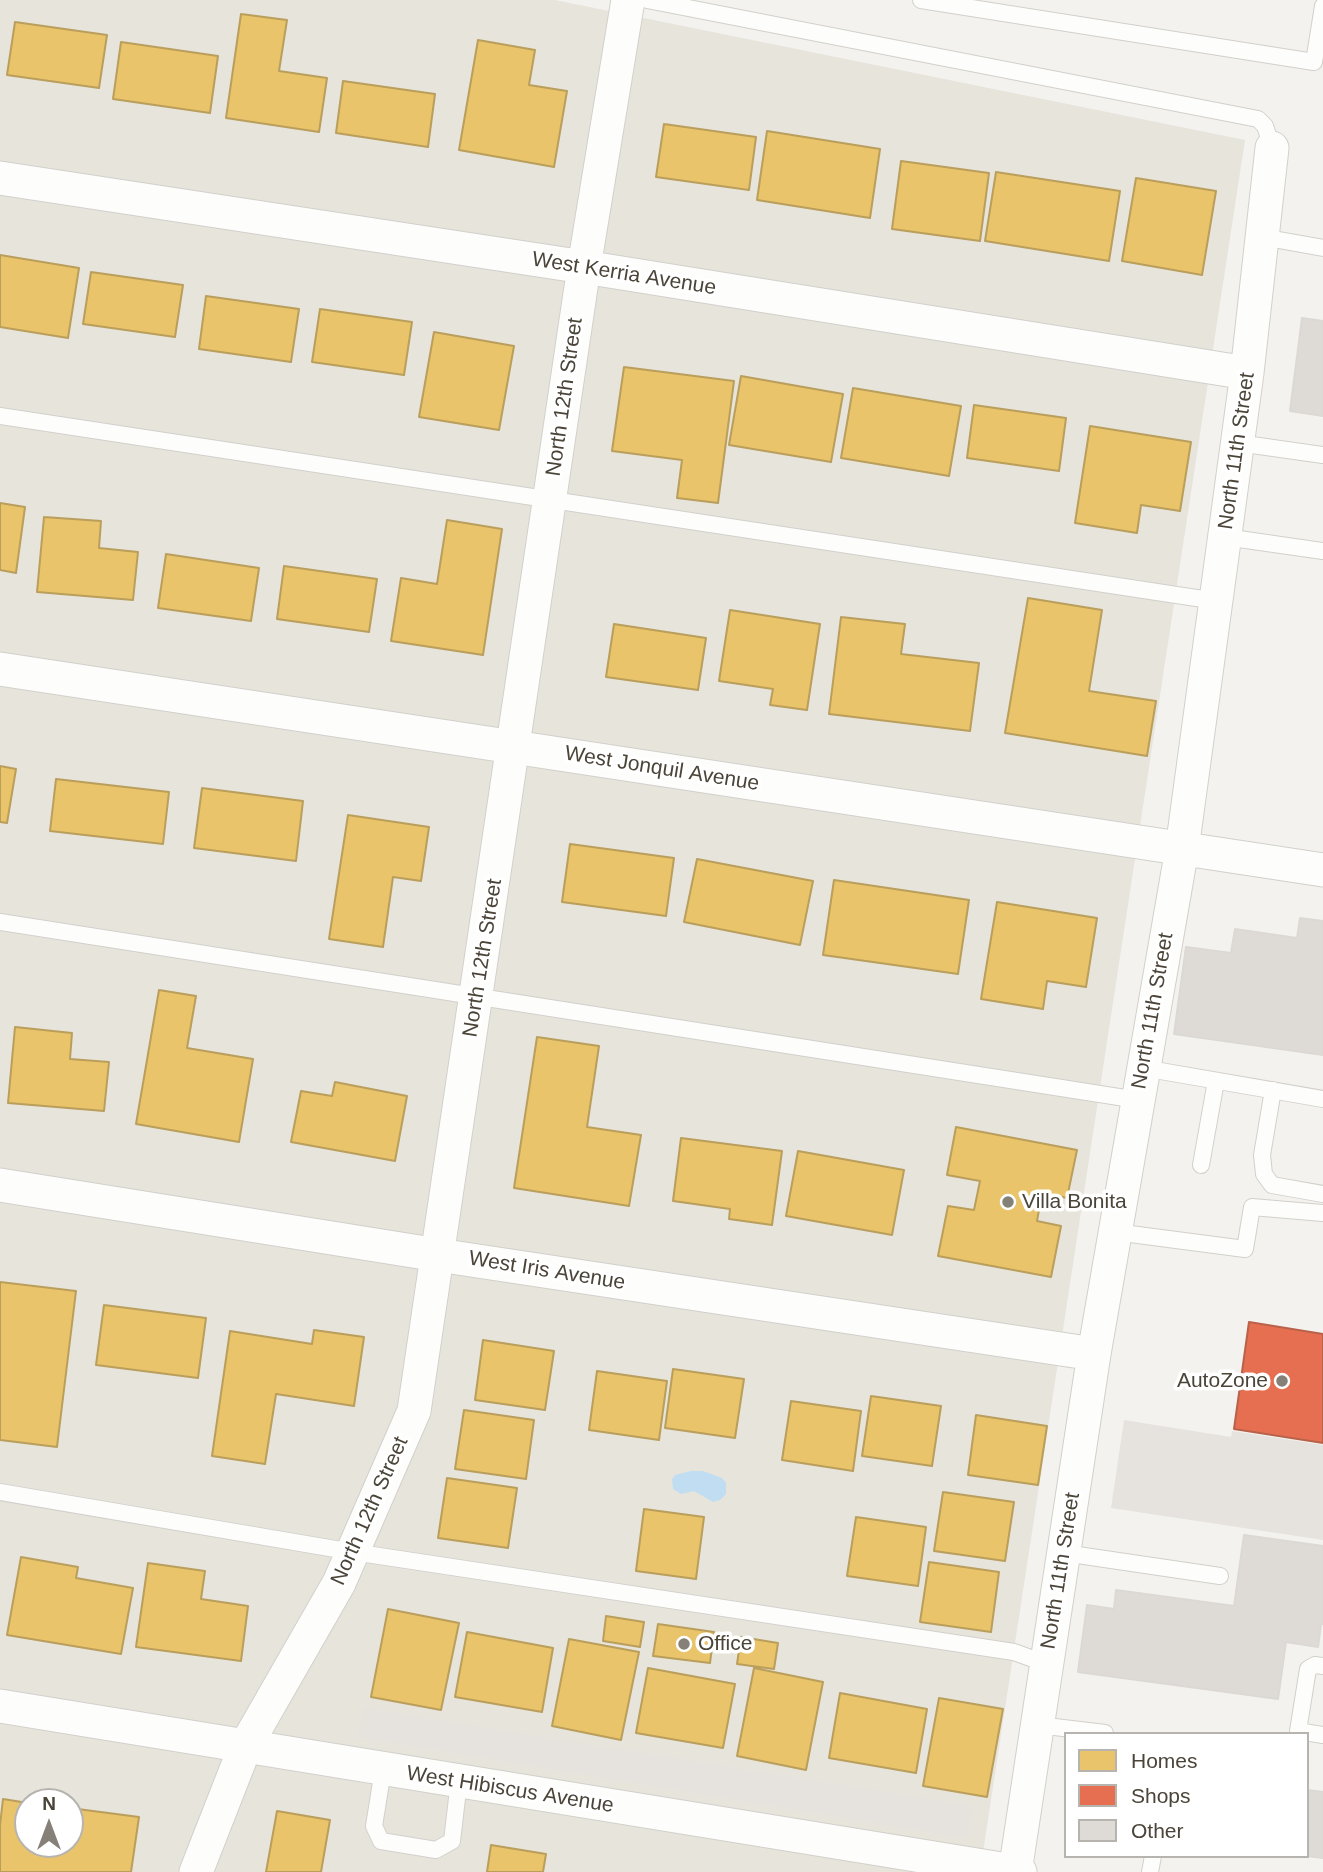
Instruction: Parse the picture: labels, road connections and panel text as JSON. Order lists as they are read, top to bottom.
{
  "streets": {
    "street": [
      "West Kerria Avenue",
      "North 12th Street",
      "North 11th Street",
      "West Jonquil Avenue",
      "West Iris Avenue",
      "West Hibiscus Avenue"
    ]
  },
  "crossings": [
    ["West Kerria Avenue", "North 12th Street"],
    ["West Kerria Avenue", "North 11th Street"],
    ["North 12th Street", "West Jonquil Avenue"],
    ["North 12th Street", "West Iris Avenue"],
    ["North 12th Street", "West Hibiscus Avenue"],
    ["North 11th Street", "West Jonquil Avenue"],
    ["North 11th Street", "West Iris Avenue"],
    ["North 11th Street", "West Hibiscus Avenue"]
  ],
  "places": ["Villa Bonita", "AutoZone", "Office"],
  "legend": ["Homes", "Shops", "Other"],
  "north": "top"
}
